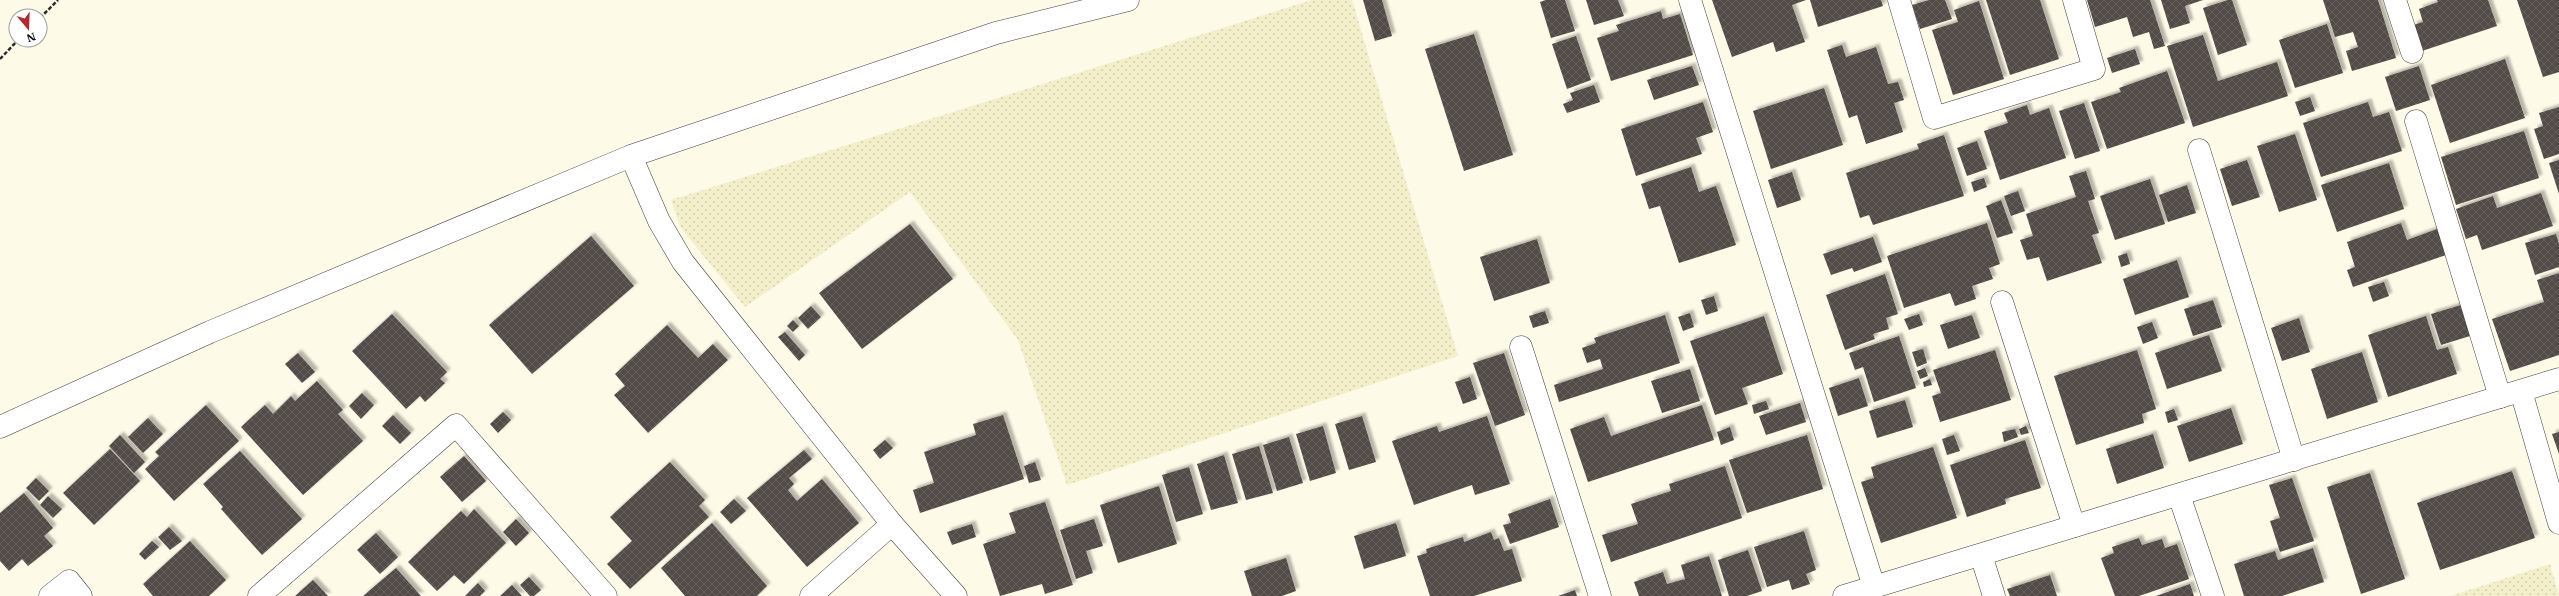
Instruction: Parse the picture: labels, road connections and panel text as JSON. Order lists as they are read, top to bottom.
{
  "north": "bottom"
}
